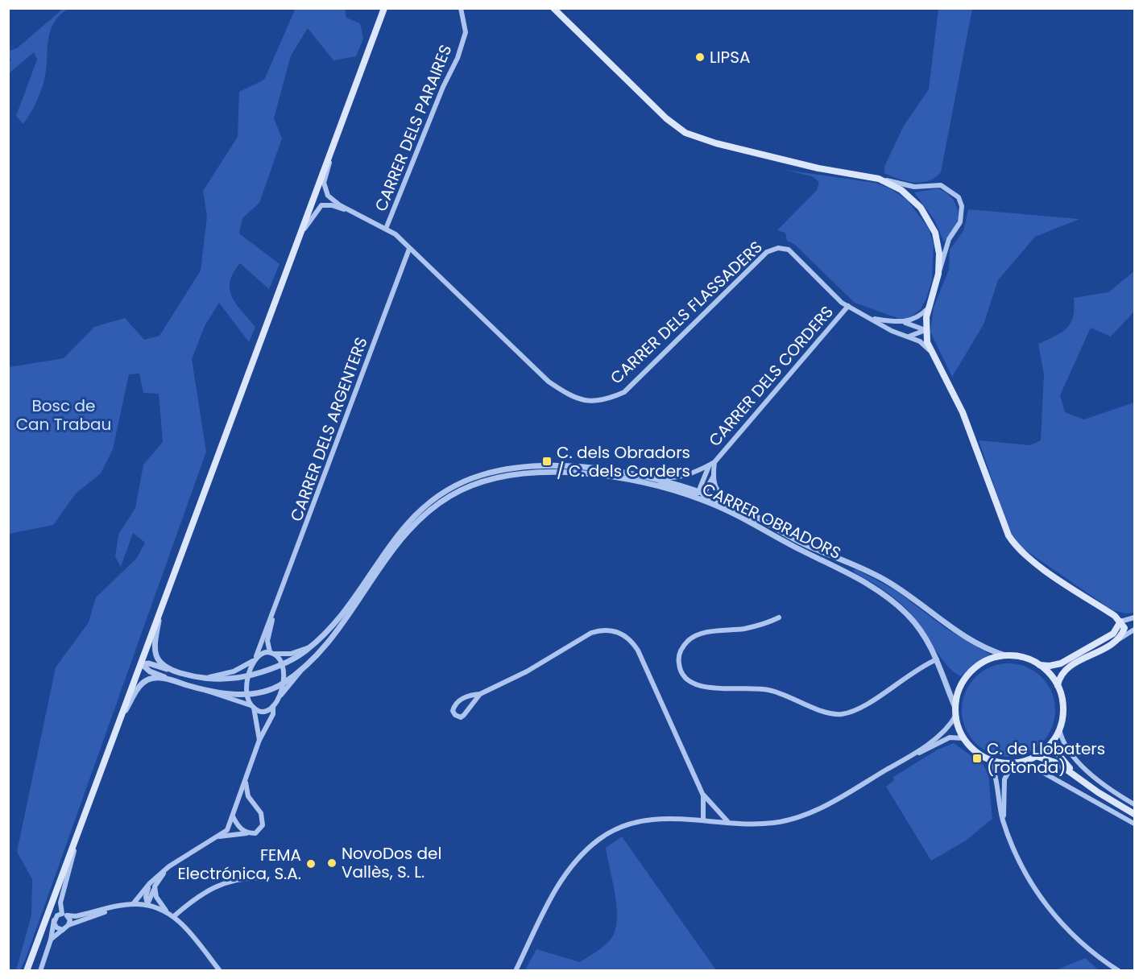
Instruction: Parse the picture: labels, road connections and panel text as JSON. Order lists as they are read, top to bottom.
{
  "streets": {
    "street": [
      "CARRER DELS PARAIRES",
      "CARRER DELS FLASSADERS",
      "CARRER DELS CORDERS",
      "CARRER DELS ARGENTERS",
      "CARRER OBRADORS"
    ]
  },
  "crossings": [
    ["CARRER DELS PARAIRES", "CARRER DELS FLASSADERS"],
    ["CARRER DELS FLASSADERS", "CARRER DELS CORDERS"],
    ["CARRER DELS FLASSADERS", "CARRER DELS ARGENTERS"]
  ],
  "parks": ["Bosc de Can Trabau"],
  "places": {
    "other": ["LIPSA", "NovoDos del Vallès, S. L.", "FEMA Electrónica, S.A."],
    "transit": ["C. dels Obradors / C. dels Corders", "C. de Llobaters (rotonda)"]
  }
}
